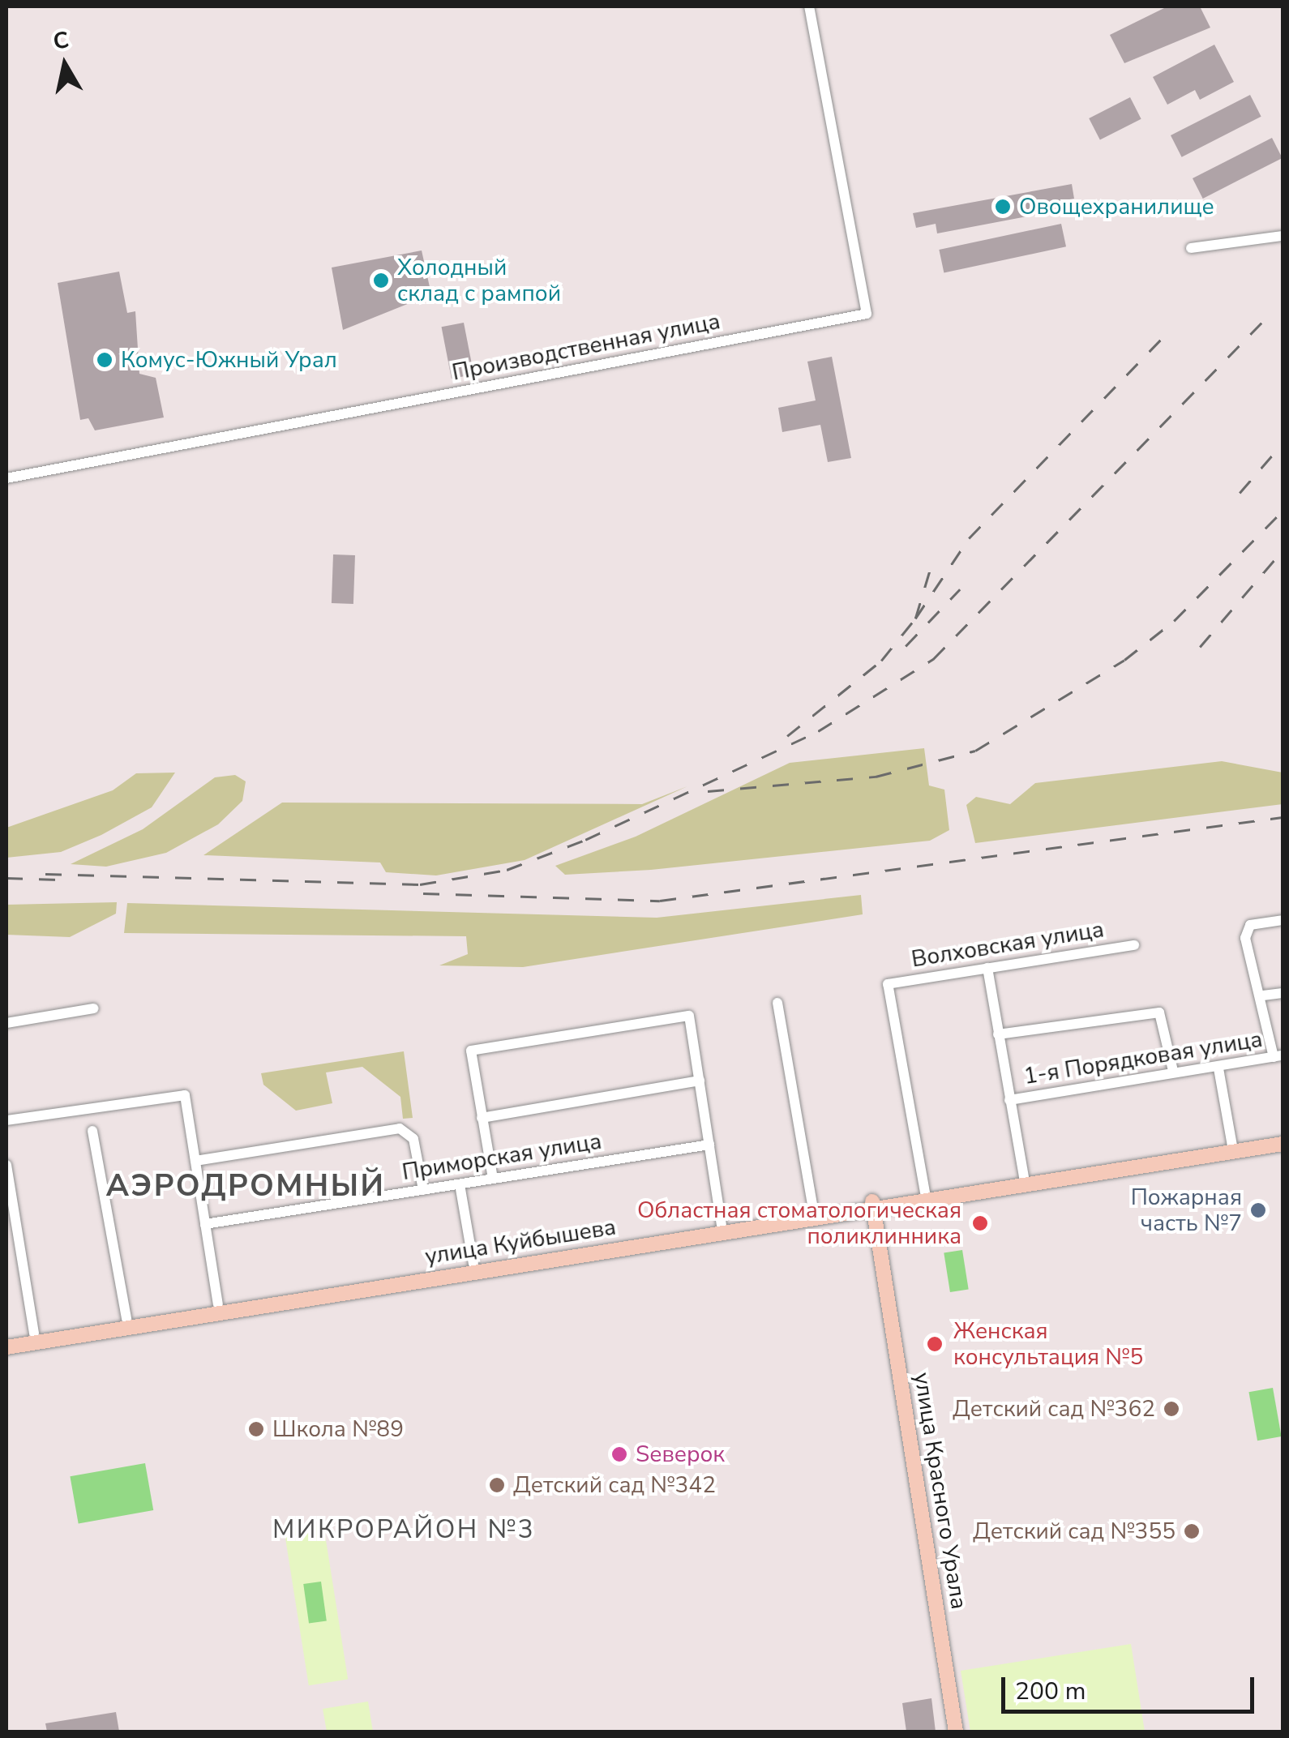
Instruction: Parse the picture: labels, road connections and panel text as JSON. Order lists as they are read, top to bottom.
{
  "streets": {
    "main road": ["улица Куйбышева", "улица Красного Урала"],
    "street": [
      "Производственная улица",
      "Волховская улица",
      "1-я Порядковая улица",
      "Приморская улица"
    ]
  },
  "crossings": [
    ["Волховская улица", "улица Куйбышева"],
    ["улица Куйбышева", "улица Красного Урала"]
  ],
  "districts": ["АЭРОДРОМНЫЙ", "МИКРОРАЙОН №3"],
  "places": [
    "Овощехранилище",
    "Холодный склад с рампой",
    "Комус-Южный Урал",
    "Пожарная часть №7",
    "Областная стоматологическая поликлинника",
    "Женская консультация №5",
    "Детский сад №362",
    "Школа №89",
    "Sеверок",
    "Детский сад №342",
    "Детский сад №355"
  ],
  "scale_bar": "200 m",
  "north": "top"
}
